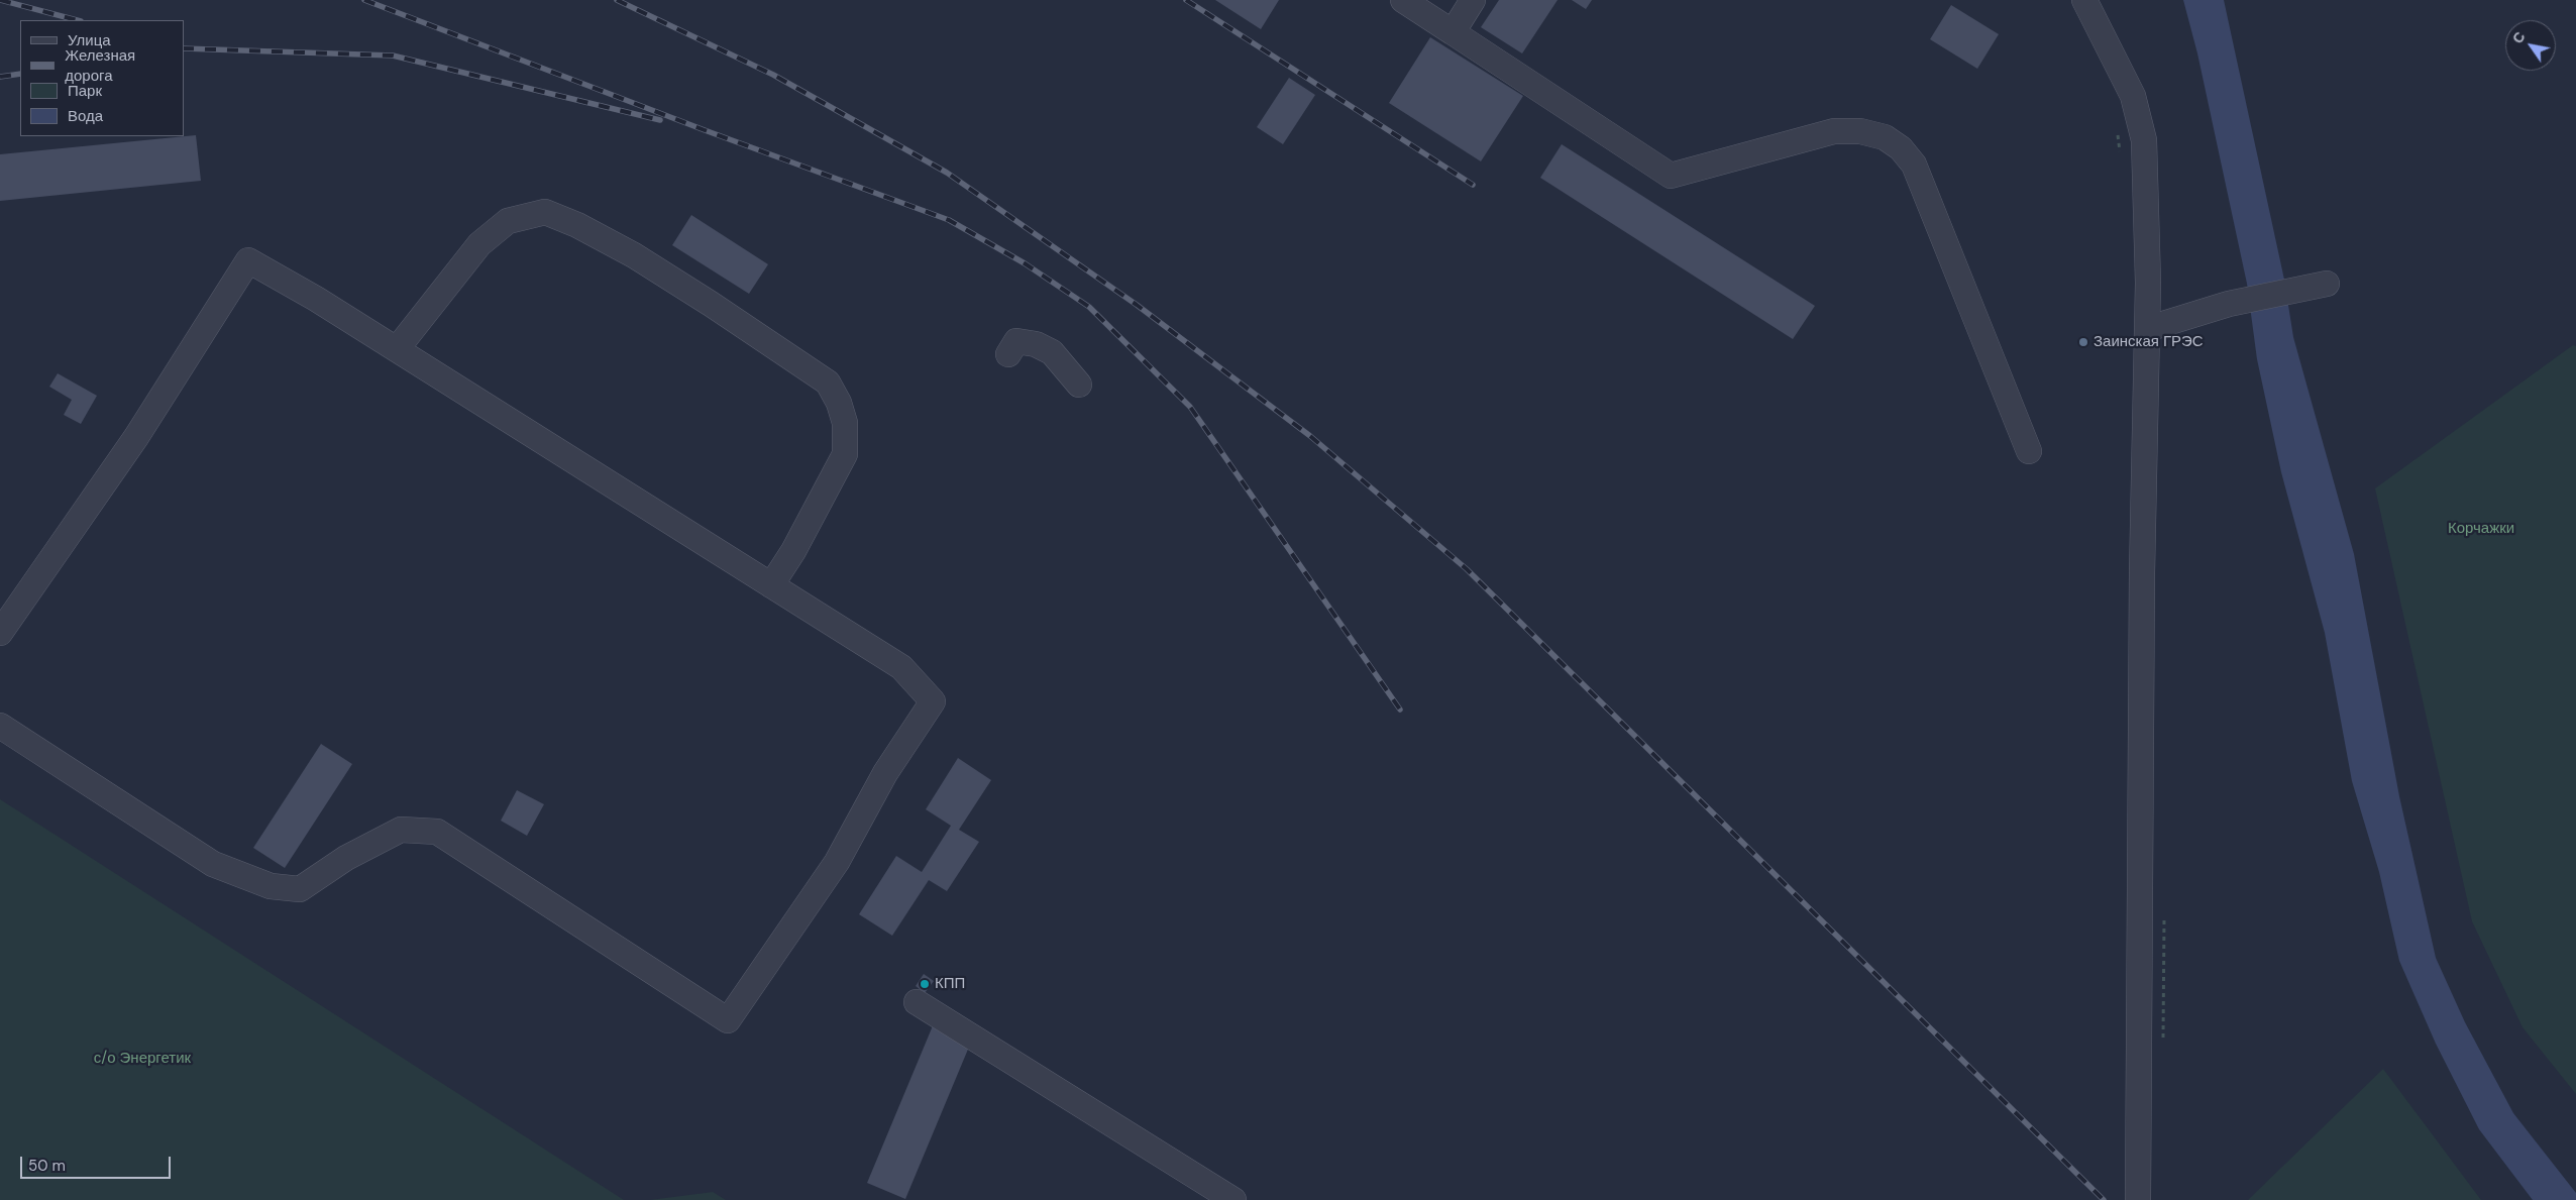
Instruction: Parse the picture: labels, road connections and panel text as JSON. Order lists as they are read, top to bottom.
{
  "parks": ["Корчажки", "с/о Энергетик"],
  "places": ["Заинская ГРЭС", "КПП"],
  "legend": [
    "Улица",
    "Железная дорога",
    "Парк",
    "Вода"
  ],
  "scale_bar": "50 m",
  "north": "top left"
}
